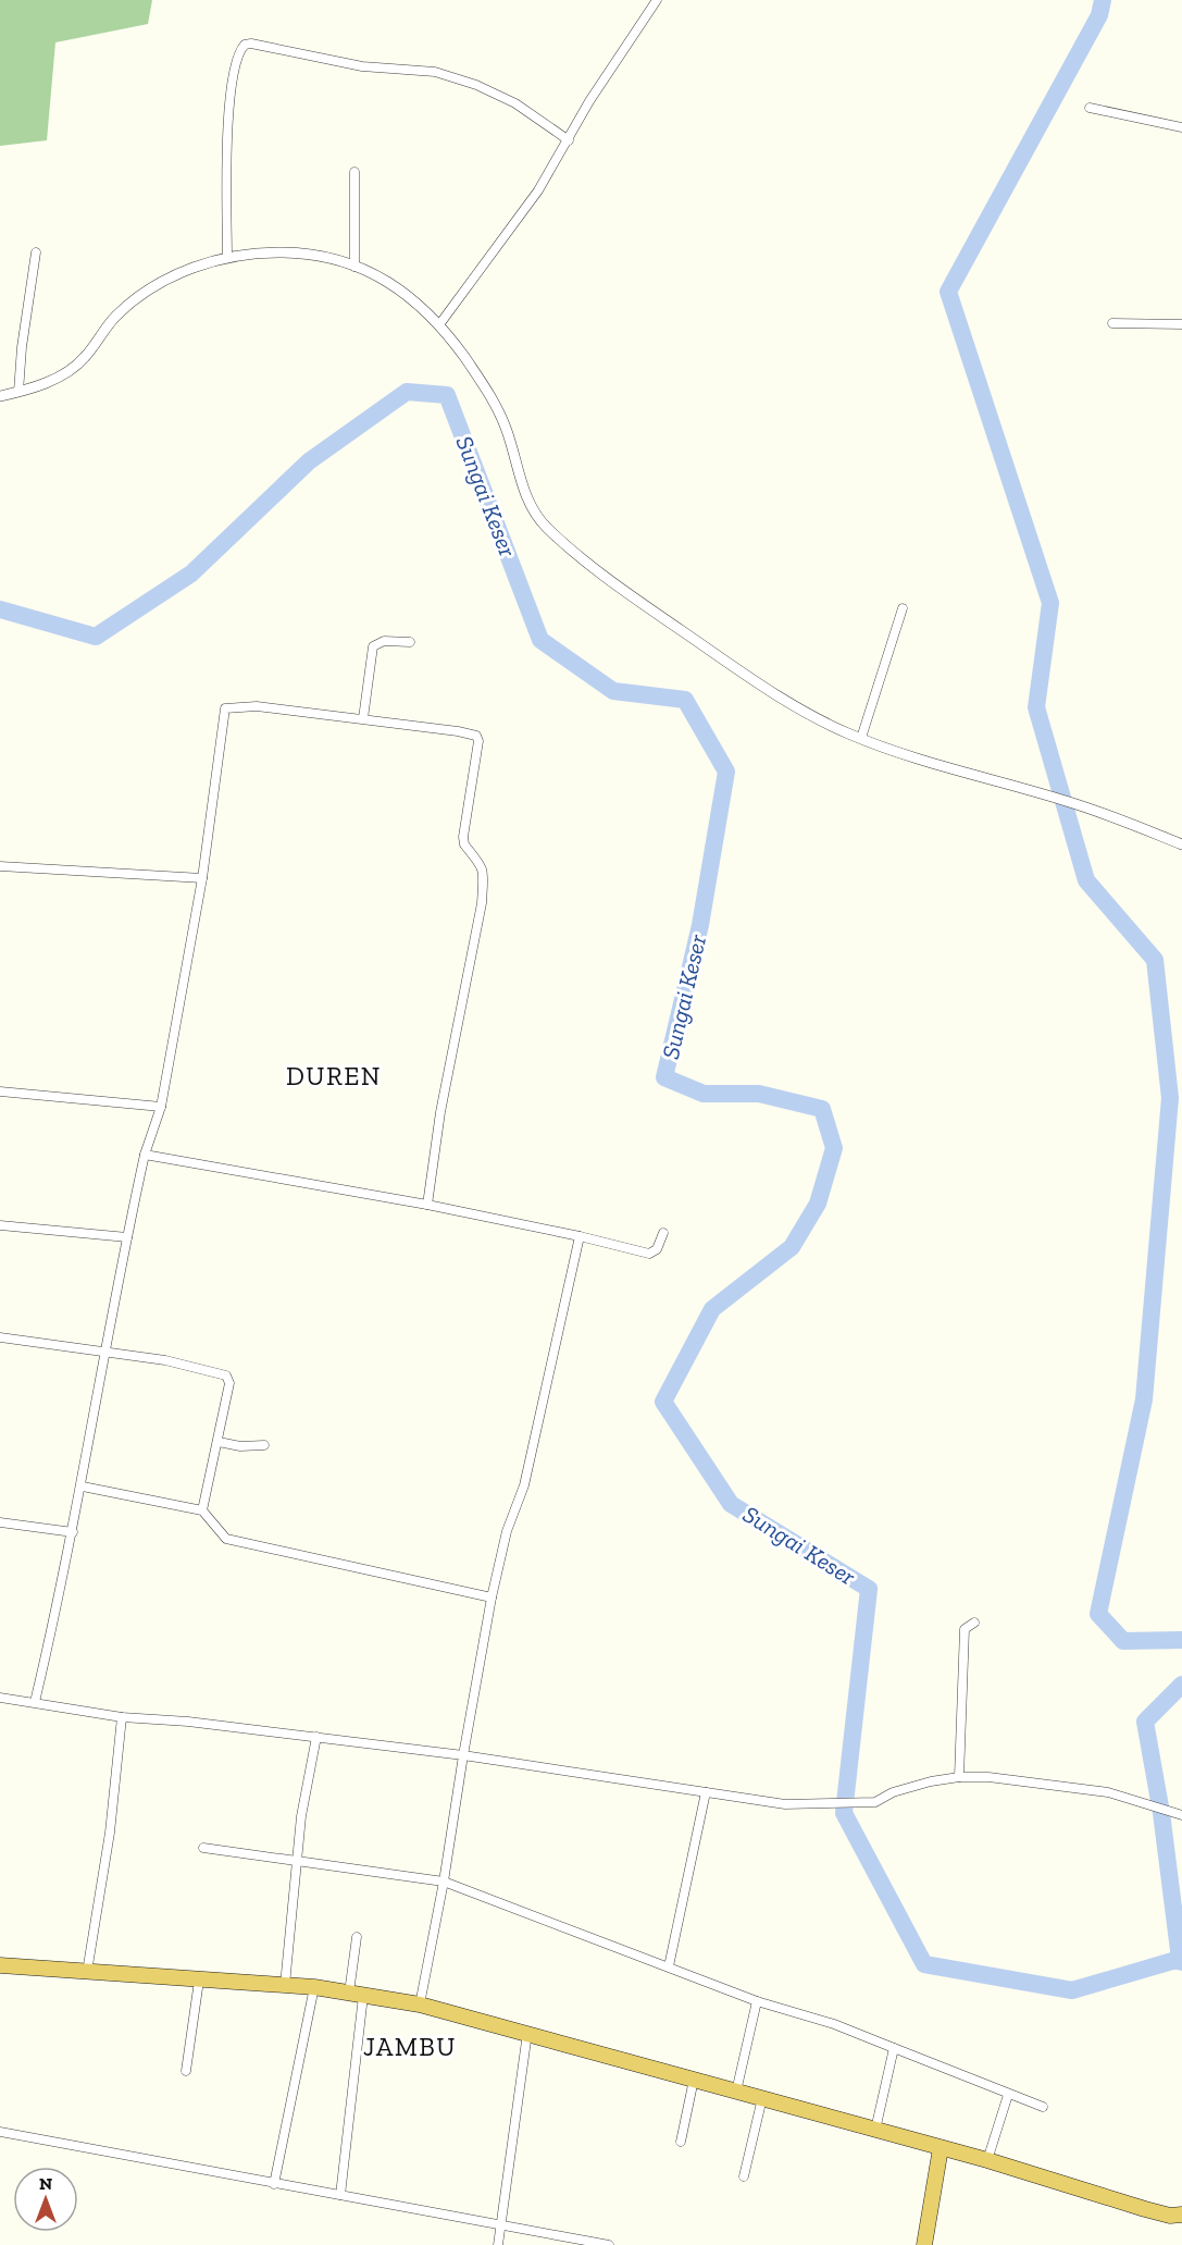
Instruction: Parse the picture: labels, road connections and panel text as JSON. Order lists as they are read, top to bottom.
{
  "districts": ["DUREN", "JAMBU"],
  "water": ["Sungai Keser"],
  "north": "top"
}
